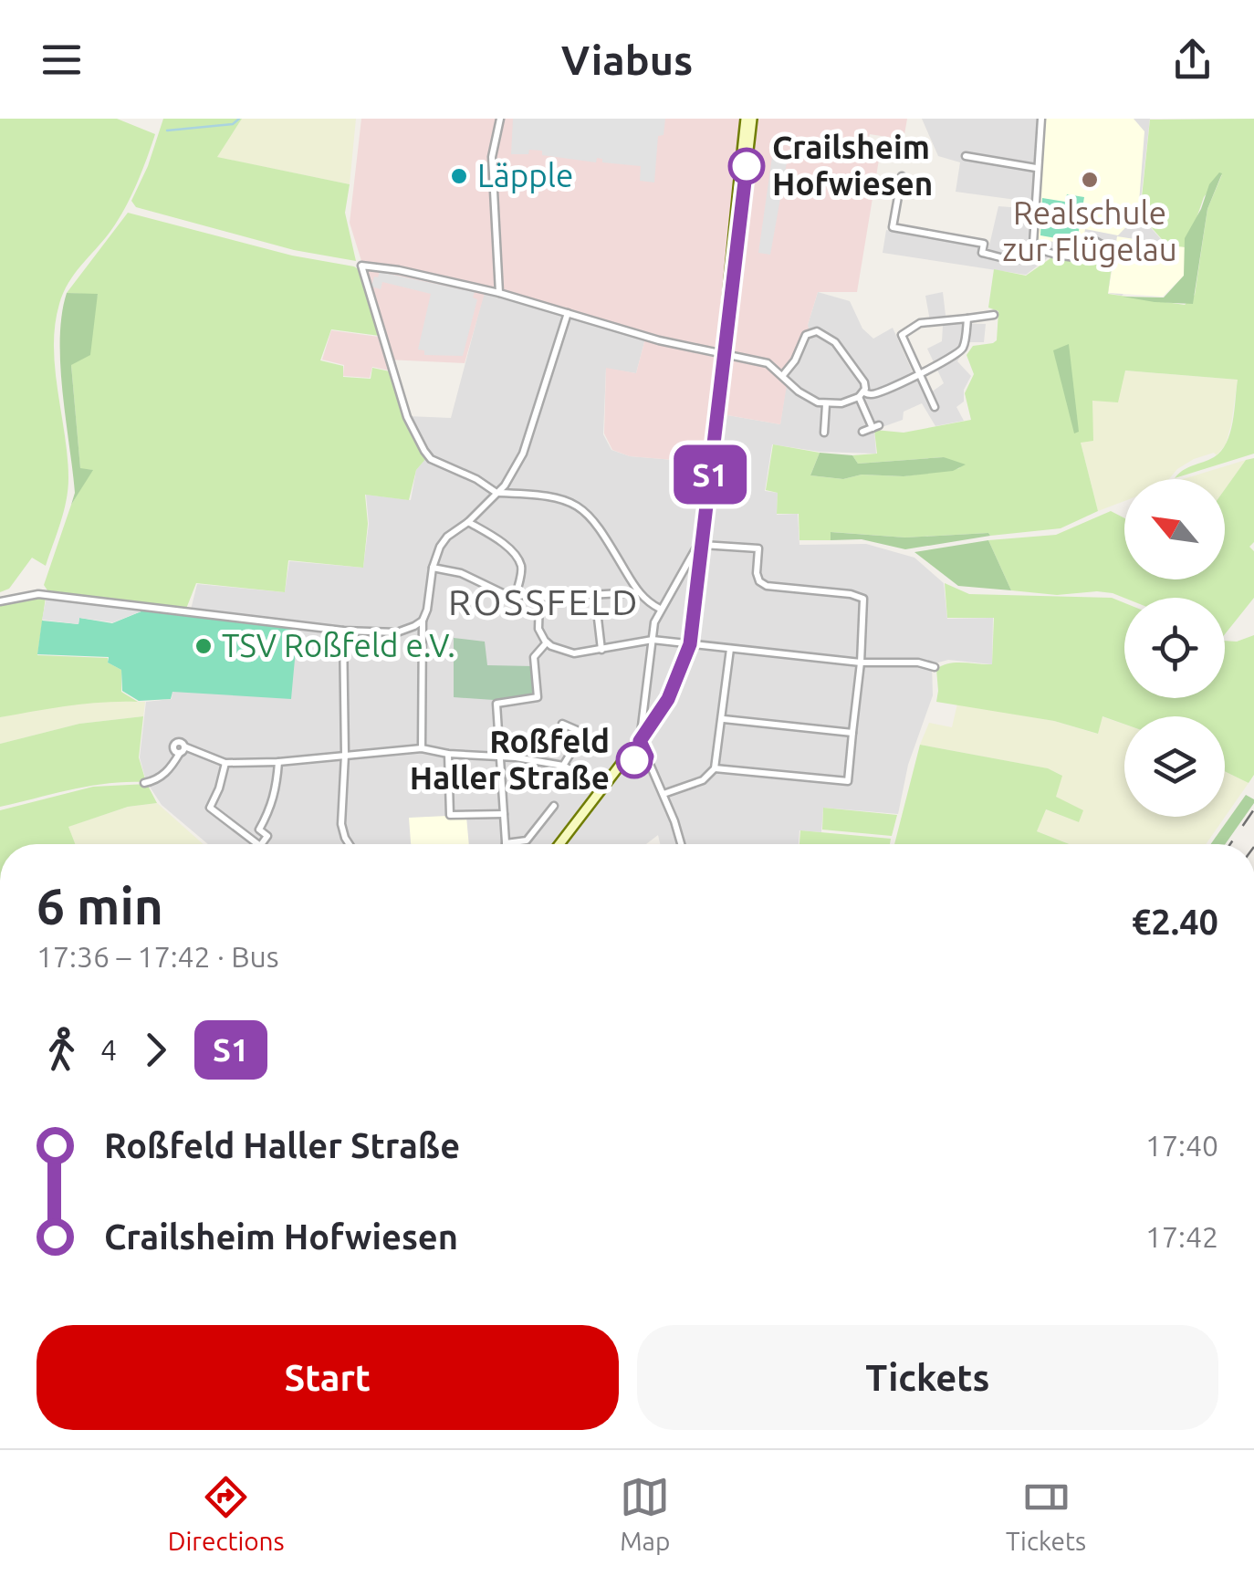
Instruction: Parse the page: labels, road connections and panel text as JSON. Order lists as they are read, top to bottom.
{
  "districts": ["ROSSFELD"],
  "places": [
    "Crailsheim Hofwiesen",
    "Läpple",
    "Realschule zur Flügelau",
    "TSV Roßfeld e.V.",
    "Roßfeld Haller Straße"
  ],
  "lines": ["bus line S1"],
  "north": "top left",
  "page": {
    "header": "Viabus",
    "on_map": "S1",
    "heading": ["6 min", "17:36 – 17:42 · Bus", "€2.40"],
    "legs": ["4", "S1"],
    "list": [
      {
        "name": "Roßfeld Haller Straße",
        "value": "17:40"
      },
      {
        "name": "Crailsheim Hofwiesen",
        "value": "17:42"
      }
    ],
    "buttons": ["Start", "Tickets"],
    "tabs": ["Directions", "Map", "Tickets"]
  }
}
